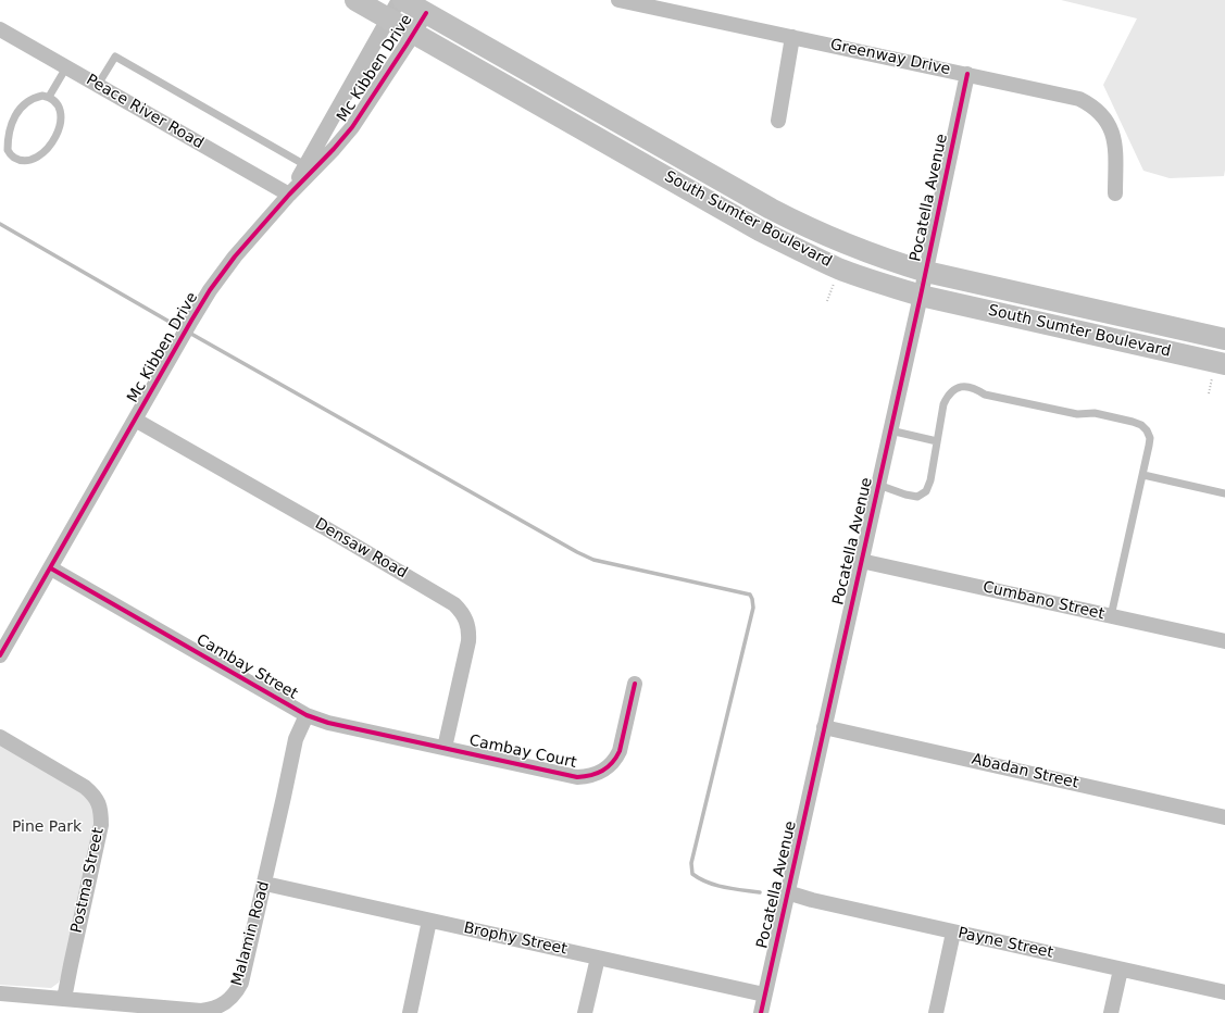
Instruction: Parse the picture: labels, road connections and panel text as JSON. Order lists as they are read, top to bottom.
{
  "streets": {
    "main road": ["South Sumter Boulevard"],
    "street": [
      "Greenway Drive",
      "Mc Kibben Drive",
      "Peace River Road",
      "Pocatella Avenue",
      "Densaw Road",
      "Cumbano Street",
      "Cambay Street",
      "Cambay Court",
      "Abadan Street",
      "Postma Street",
      "Malamin Road",
      "Brophy Street",
      "Payne Street"
    ]
  },
  "crossings": [
    ["Greenway Drive", "Pocatella Avenue"],
    ["Mc Kibben Drive", "Peace River Road"],
    ["Mc Kibben Drive", "South Sumter Boulevard"],
    ["Mc Kibben Drive", "Densaw Road"],
    ["Mc Kibben Drive", "Cambay Street"],
    ["Pocatella Avenue", "South Sumter Boulevard"],
    ["Pocatella Avenue", "Cumbano Street"],
    ["Pocatella Avenue", "Abadan Street"],
    ["Pocatella Avenue", "Brophy Street"],
    ["Pocatella Avenue", "Payne Street"],
    ["Densaw Road", "Cambay Street"],
    ["Densaw Road", "Cambay Court"],
    ["Cambay Street", "Cambay Court"],
    ["Cambay Street", "Malamin Road"],
    ["Postma Street", "Malamin Road"],
    ["Malamin Road", "Brophy Street"]
  ],
  "parks": ["Pine Park"]
}
